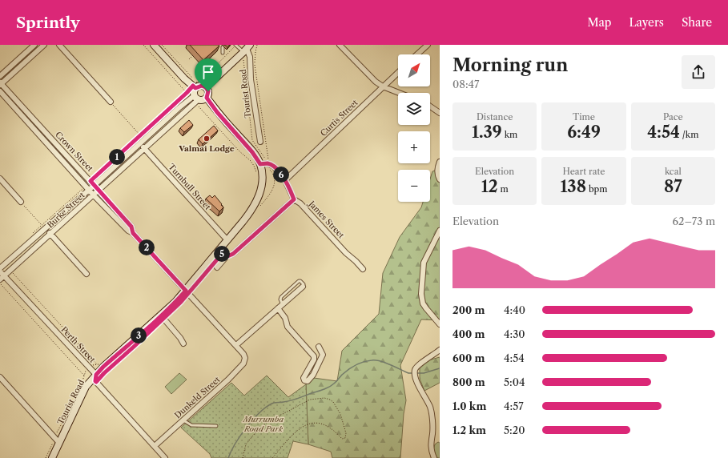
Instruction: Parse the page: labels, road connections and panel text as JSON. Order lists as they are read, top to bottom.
{
  "streets": {
    "street": [
      "Tourist Road",
      "Curtis Street",
      "Crown Street",
      "Turnbull Street",
      "Burke Street",
      "James Street",
      "Perth Street",
      "Dunkeld Street"
    ]
  },
  "crossings": [
    ["Tourist Road", "Crown Street"],
    ["Tourist Road", "Turnbull Street"],
    ["Tourist Road", "James Street"],
    ["Tourist Road", "Perth Street"],
    ["Curtis Street", "James Street"],
    ["Crown Street", "Burke Street"],
    ["Crown Street", "Dunkeld Street"],
    ["Turnbull Street", "Burke Street"],
    ["Burke Street", "Perth Street"],
    ["Perth Street", "Dunkeld Street"]
  ],
  "parks": ["Murrumba Road Park"],
  "places": ["Valmai Lodge"],
  "north": "top right",
  "page": {
    "header": "Sprintly",
    "nav": ["Map", "Layers", "Share"],
    "heading": ["Morning run", "08:47"],
    "map_buttons": ["+", "−"],
    "stats": [
      ["Distance", "1.39 km"],
      ["Time", "6:49"],
      ["Pace", "4:54 /km"],
      ["Elevation", "12 m"],
      ["Heart rate", "138 bpm"],
      ["kcal", "87"]
    ],
    "pins": [
      "1",
      "6",
      "2",
      "5",
      "3"
    ],
    "chart": ["Elevation", "62–73 m"],
    "list": [
      {
        "name": "200 m",
        "note": "4:40"
      },
      {
        "name": "400 m",
        "note": "4:30"
      },
      {
        "name": "600 m",
        "note": "4:54"
      },
      {
        "name": "800 m",
        "note": "5:04"
      },
      {
        "name": "1.0 km",
        "note": "4:57"
      },
      {
        "name": "1.2 km",
        "note": "5:20"
      }
    ]
  }
}
